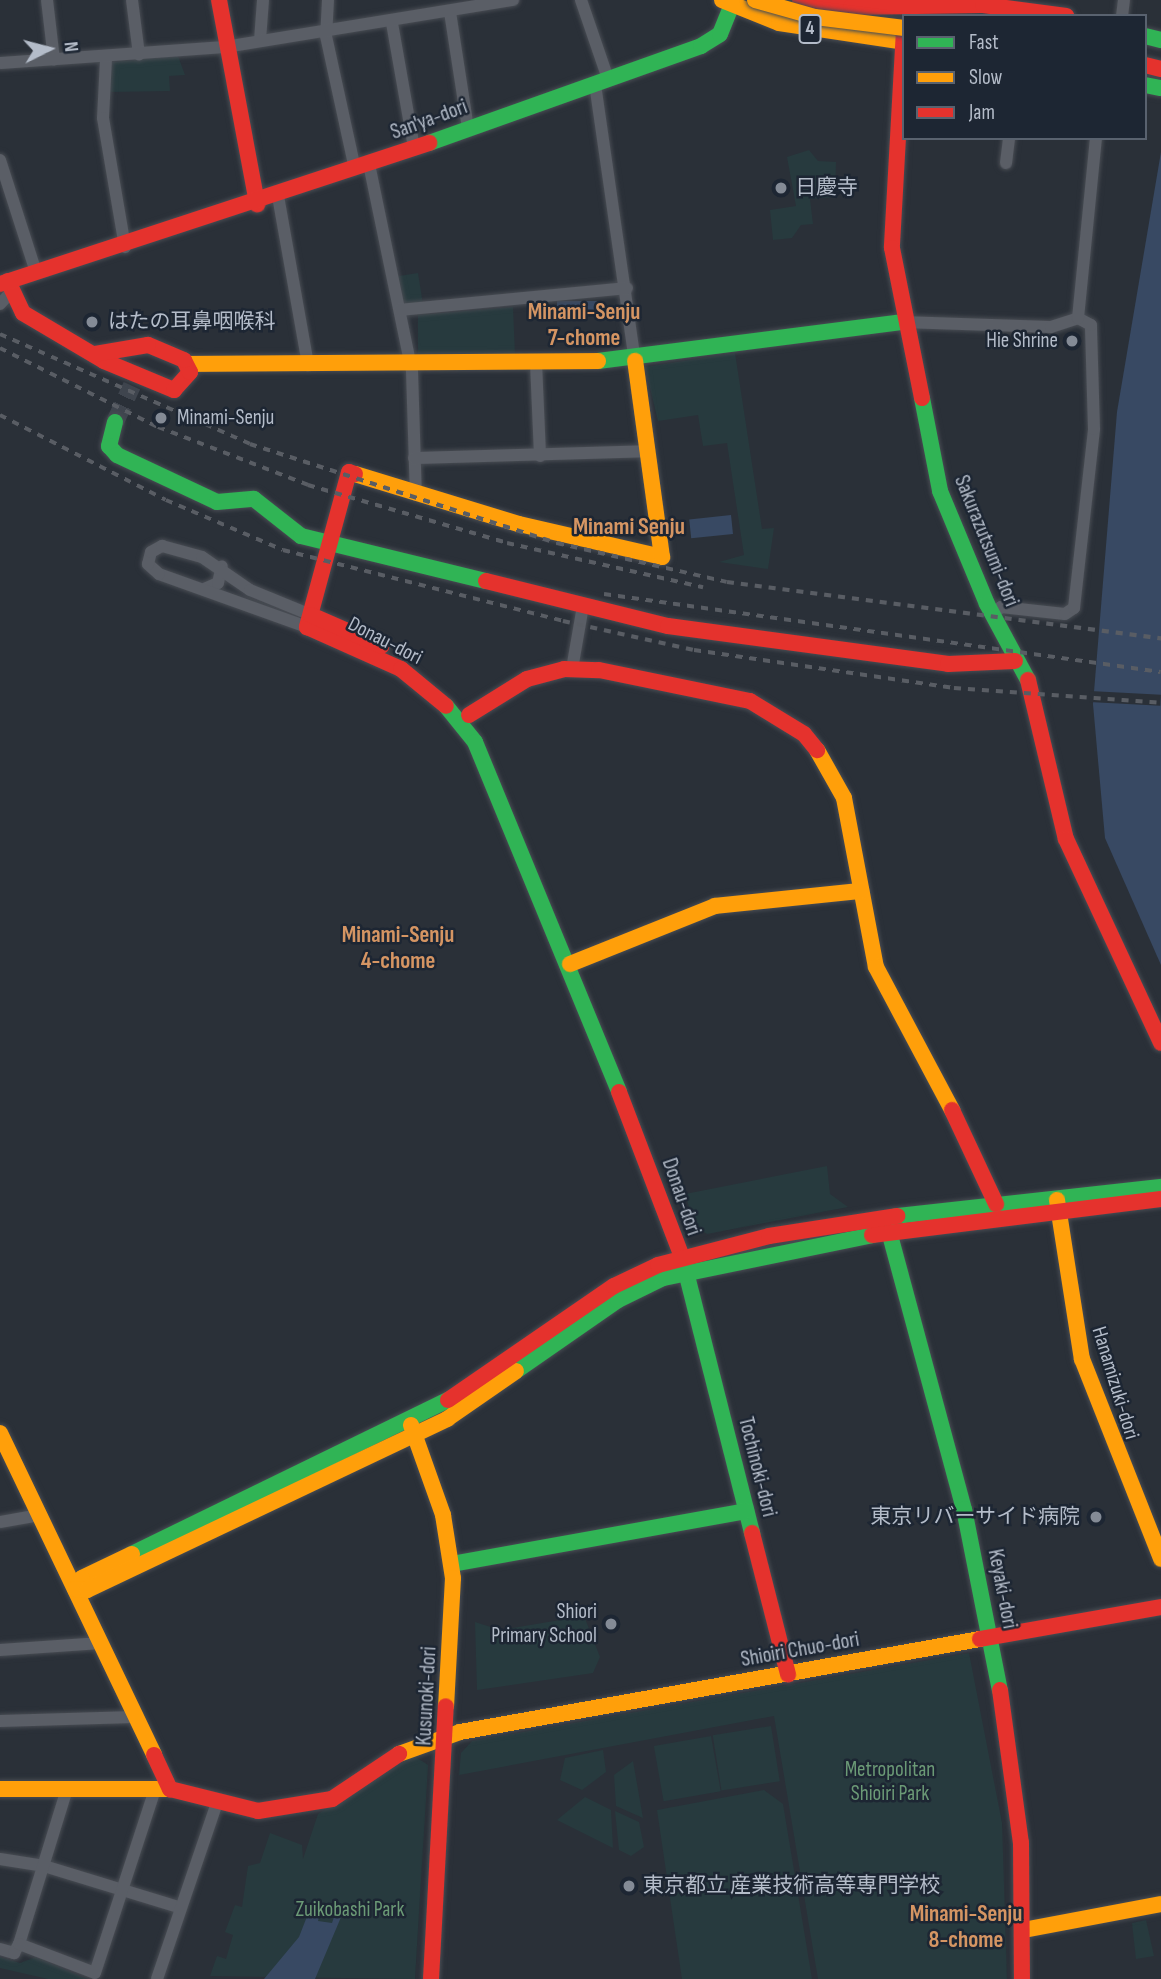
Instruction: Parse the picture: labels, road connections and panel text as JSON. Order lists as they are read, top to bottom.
{
  "streets": {
    "main road": [
      "4",
      "San'ya-dori",
      "Sakurazutsumi-dori",
      "Donau-dori",
      "Hanamizuki-dori",
      "Tochinoki-dori",
      "Keyaki-dori",
      "Shioiri Chuo-dori",
      "Kusunoki-dori"
    ]
  },
  "crossings": [
    ["4", "San'ya-dori"],
    ["Donau-dori", "Tochinoki-dori"],
    ["Tochinoki-dori", "Shioiri Chuo-dori"],
    ["Keyaki-dori", "Shioiri Chuo-dori"],
    ["Shioiri Chuo-dori", "Kusunoki-dori"]
  ],
  "districts": [
    "Minami-Senju 7-chome",
    "Minami Senju",
    "Minami-Senju 4-chome",
    "Minami-Senju 8-chome"
  ],
  "parks": ["Metropolitan Shioiri Park", "Zuikobashi Park"],
  "places": [
    "日慶寺",
    "はたの耳鼻咽喉科",
    "Hie Shrine",
    "Minami-Senju",
    "東京リバーサイド病院",
    "Shiori Primary School",
    "東京都立 産業技術高等専門学校"
  ],
  "legend": ["Fast", "Slow", "Jam"],
  "north": "right"
}
